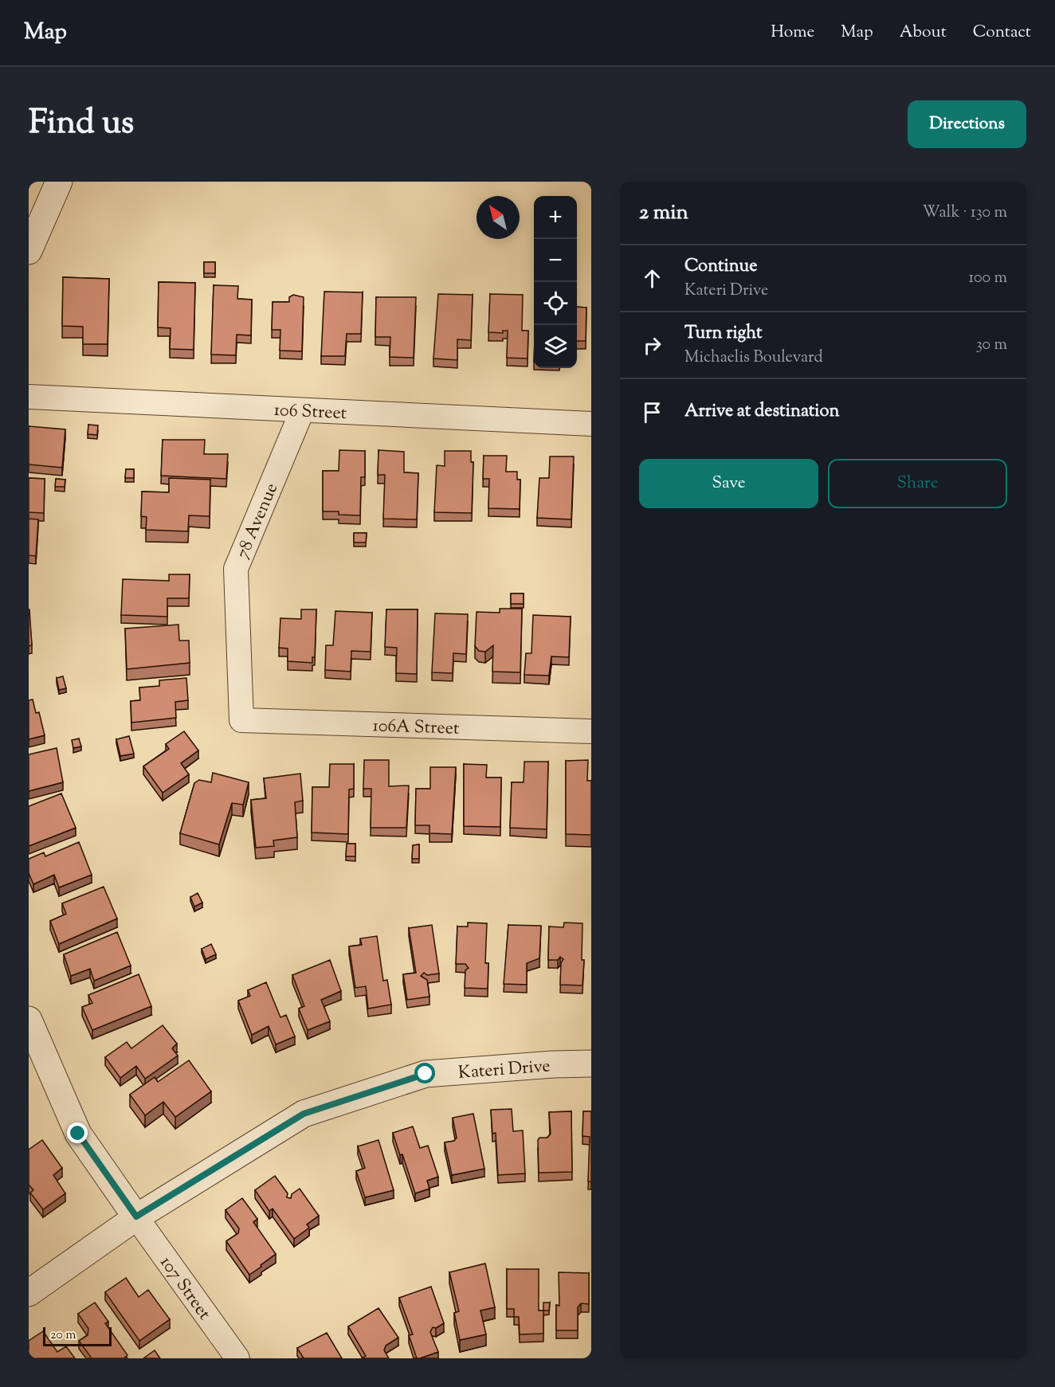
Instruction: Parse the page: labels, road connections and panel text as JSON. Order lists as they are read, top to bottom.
{
  "streets": {
    "street": [
      "106 Street",
      "78 Avenue",
      "106A Street",
      "Kateri Drive",
      "107 Street"
    ]
  },
  "crossings": [
    ["106 Street", "78 Avenue"],
    ["78 Avenue", "106A Street"],
    ["Kateri Drive", "107 Street"]
  ],
  "scale_bar": "20 m",
  "north": "top left",
  "page": {
    "header": "Map",
    "nav": [
      "Home",
      "Map",
      "About",
      "Contact"
    ],
    "title": "Find us",
    "buttons": [
      "Directions",
      ["Save", "Share"]
    ],
    "heading": ["2 min", "Walk · 130 m"],
    "map_buttons": ["+", "−"],
    "list": [
      ["Continue", "Kateri Drive", "100 m"],
      ["Turn right", "Michaelis Boulevard", "30 m"],
      "Arrive at destination"
    ],
    "scale": "20 m"
  }
}
